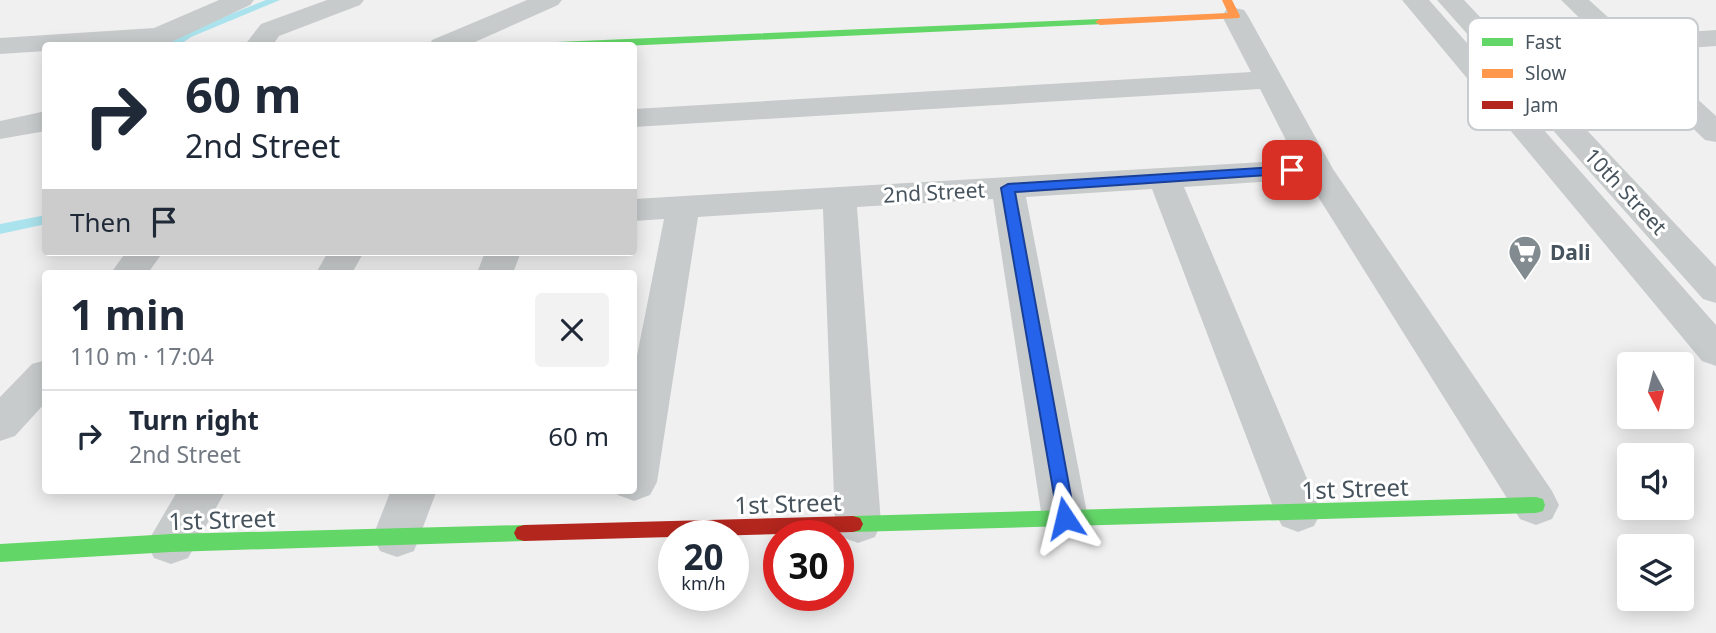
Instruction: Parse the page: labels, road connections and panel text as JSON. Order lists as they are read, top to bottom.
{
  "streets": {
    "street": ["10th Street", "2nd Street", "1st Street"]
  },
  "places": {
    "supermarket": ["Dali"]
  },
  "legend": ["Fast", "Slow", "Jam"],
  "north": "bottom",
  "page": {
    "turn": ["60 m", "2nd Street"],
    "then": "Then",
    "heading": ["1 min", "110 m · 17:04"],
    "list": [
      {
        "name": "Turn right",
        "note": "2nd Street",
        "value": "60 m"
      }
    ],
    "speed": "20 km/h",
    "limit": "30"
  }
}
